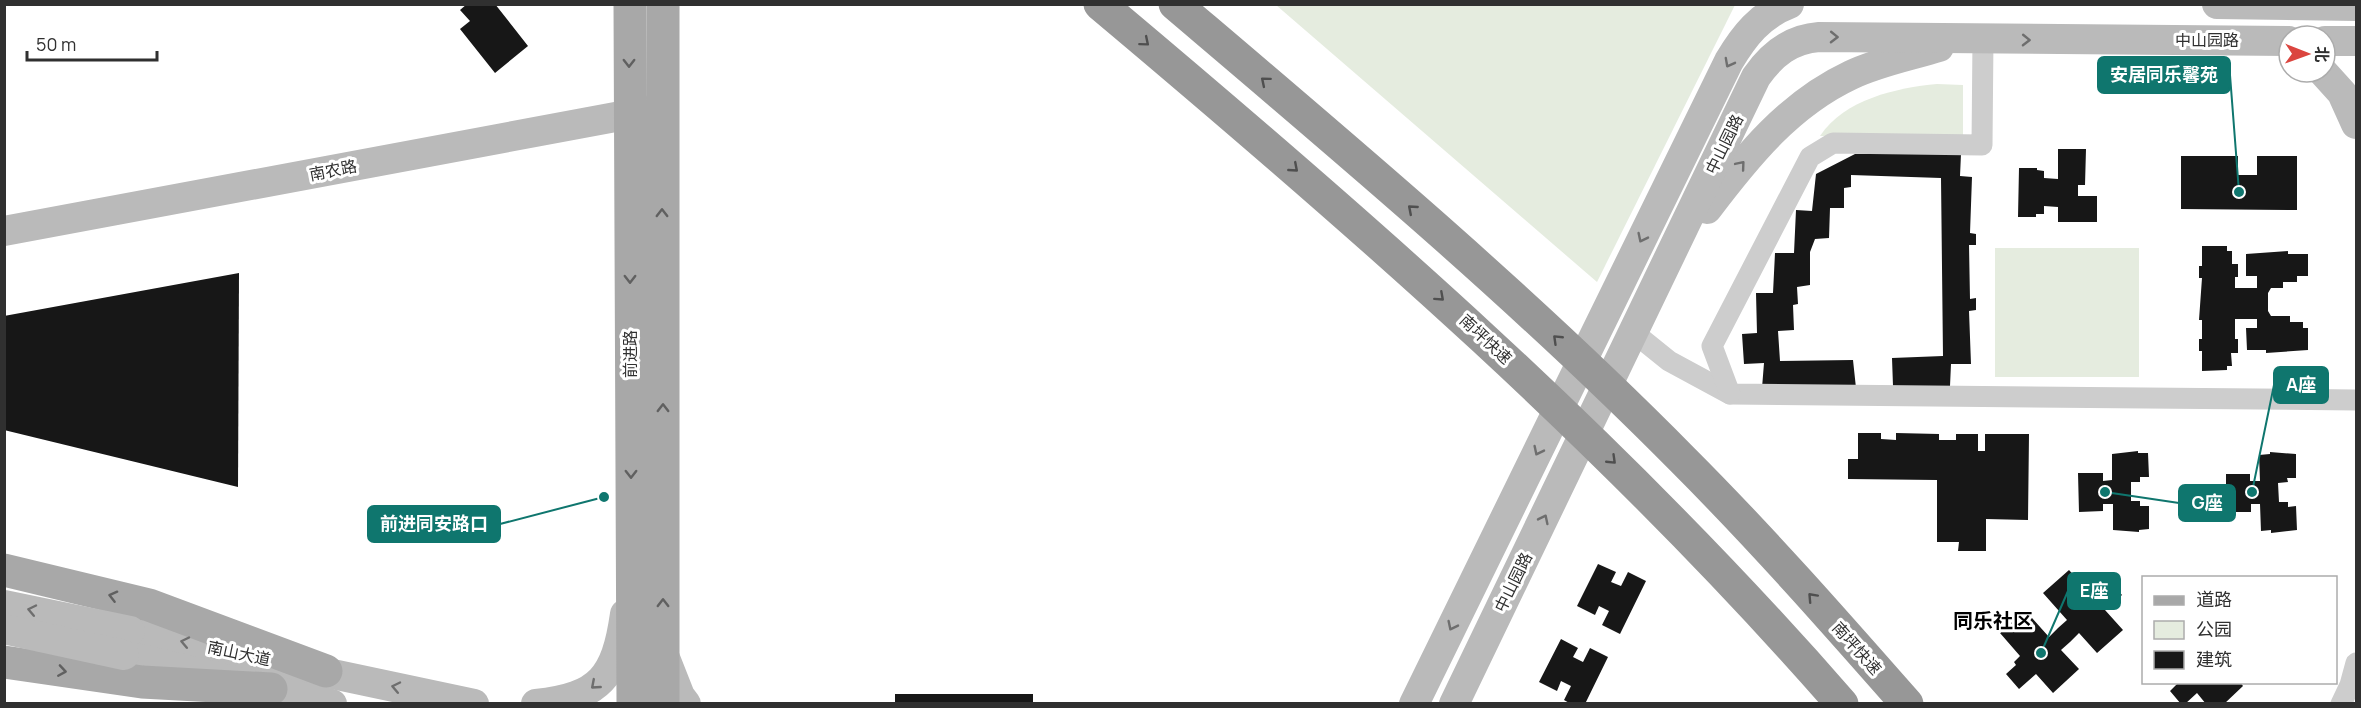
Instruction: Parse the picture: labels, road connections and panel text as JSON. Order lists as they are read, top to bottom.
{
  "streets": {
    "highway": ["南坪快速"],
    "main road": [
      "中山园路",
      "南农路",
      "前进路",
      "南山大道"
    ]
  },
  "crossings": [
    ["南农路", "前进路"]
  ],
  "districts": ["同乐社区"],
  "places": [
    "安居同乐馨苑",
    "G座",
    "A座",
    "前进同安路口",
    "E座"
  ],
  "legend": ["道路", "公园", "建筑"],
  "scale_bar": "50 m",
  "north": "right"
}
